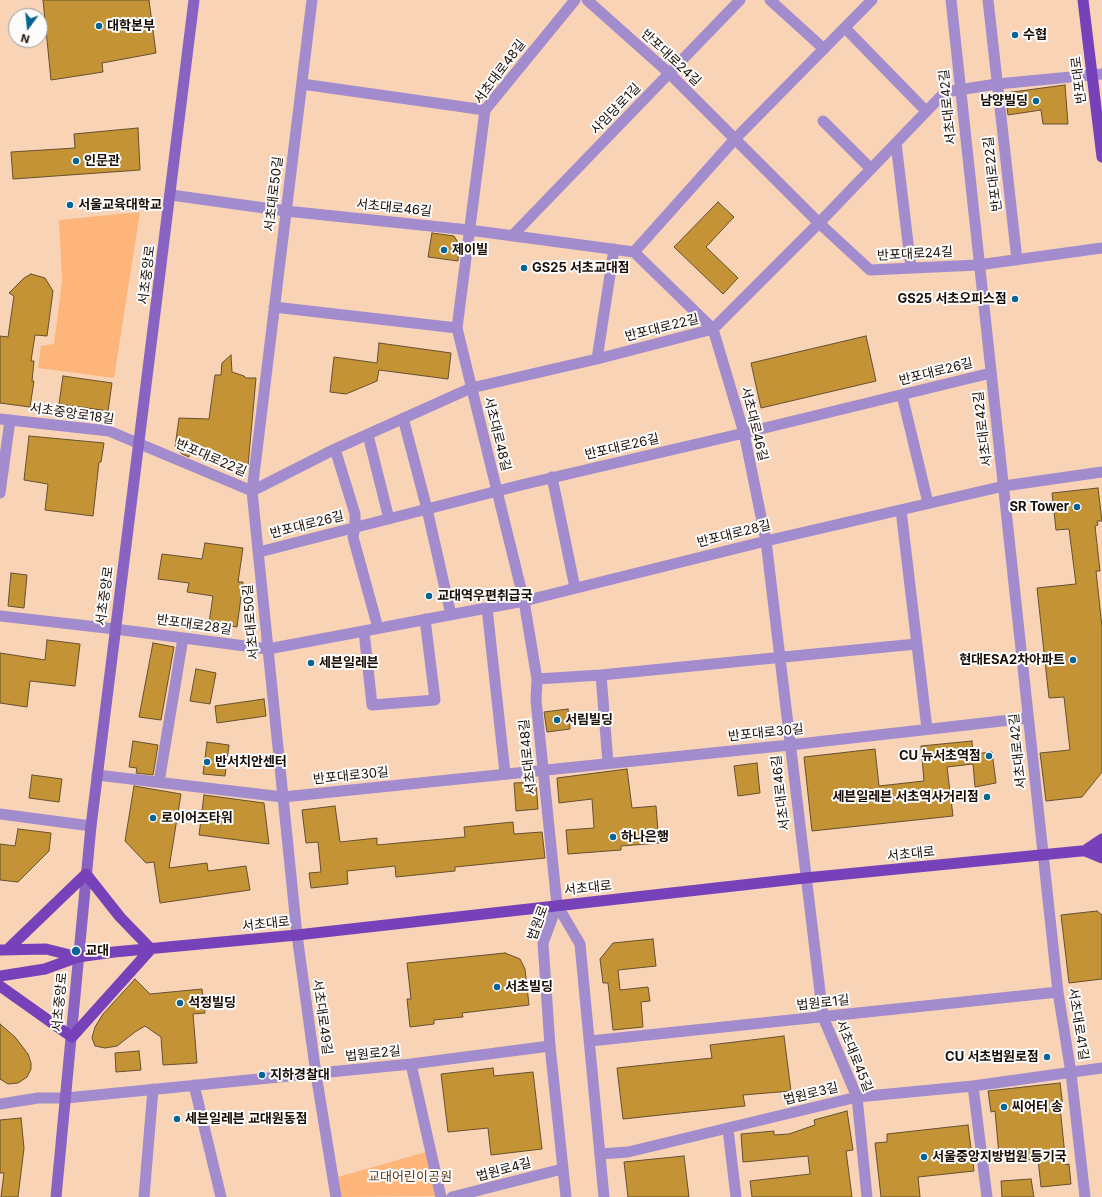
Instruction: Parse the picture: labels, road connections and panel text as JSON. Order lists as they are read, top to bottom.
{
  "streets": {
    "main road": ["반포대로", "서초중앙로", "서초대로"],
    "street": [
      "반포대로24길",
      "서초대로48길",
      "서초대로42길",
      "사임당로1길",
      "반포대로22길",
      "서초대로50길",
      "서초대로46길",
      "반포대로26길",
      "서초중앙로18길",
      "반포대로28길",
      "반포대로30길",
      "법원로",
      "법원로1길",
      "서초대로49길",
      "서초대로41길",
      "법원로2길",
      "서초대로45길",
      "법원로3길",
      "법원로4길"
    ]
  },
  "crossings": [
    ["반포대로24길", "서초대로42길"],
    ["반포대로24길", "사임당로1길"],
    ["반포대로24길", "반포대로22길"],
    ["서초대로48길", "반포대로22길"],
    ["서초대로48길", "서초대로46길"],
    ["서초대로48길", "반포대로26길"],
    ["서초대로48길", "반포대로28길"],
    ["서초대로48길", "반포대로30길"],
    ["서초대로48길", "서초대로"],
    ["서초대로48길", "법원로"],
    ["반포대로", "반포대로22길"],
    ["서초대로42길", "반포대로22길"],
    ["서초대로42길", "반포대로26길"],
    ["서초대로42길", "반포대로28길"],
    ["서초대로42길", "반포대로30길"],
    ["서초대로42길", "서초대로"],
    ["서초대로42길", "서초대로41길"],
    ["사임당로1길", "서초대로46길"],
    ["반포대로22길", "서초대로50길"],
    ["반포대로22길", "서초대로46길"],
    ["반포대로22길", "서초중앙로"],
    ["반포대로22길", "서초중앙로18길"],
    ["서초대로50길", "서초대로46길"],
    ["서초대로50길", "반포대로26길"],
    ["서초대로50길", "반포대로28길"],
    ["서초대로50길", "반포대로30길"],
    ["서초대로50길", "서초대로"],
    ["서초대로50길", "서초대로49길"],
    ["서초대로46길", "서초중앙로"],
    ["서초대로46길", "반포대로26길"],
    ["서초대로46길", "반포대로28길"],
    ["서초대로46길", "반포대로30길"],
    ["서초대로46길", "서초대로"],
    ["서초대로46길", "서초대로45길"],
    ["서초중앙로", "서초중앙로18길"],
    ["서초중앙로", "반포대로28길"],
    ["서초중앙로", "반포대로30길"],
    ["서초중앙로", "서초대로"],
    ["서초중앙로", "법원로2길"],
    ["서초대로", "법원로"],
    ["서초대로", "서초대로49길"],
    ["서초대로", "서초대로41길"],
    ["서초대로", "서초대로45길"],
    ["법원로", "법원로1길"],
    ["법원로", "법원로2길"],
    ["법원로", "법원로3길"],
    ["법원로", "법원로4길"],
    ["법원로1길", "서초대로41길"],
    ["법원로1길", "서초대로45길"],
    ["서초대로49길", "법원로2길"],
    ["서초대로41길", "법원로3길"],
    ["서초대로45길", "법원로3길"]
  ],
  "parks": ["교대어린이공원"],
  "places": [
    "대학본부",
    "수협",
    "남양빌딩",
    "인문관",
    "서울교육대학교",
    "제이빌",
    "GS25 서초교대점",
    "GS25 서초오피스점",
    "SR Tower",
    "교대역우편취급국",
    "현대ESA2차아파트",
    "세븐일레븐",
    "서림빌딩",
    "CU 뉴서초역점",
    "반서치안센터",
    "세븐일레븐 서초역사거리점",
    "로이어즈타워",
    "하나은행",
    "교대",
    "서초빌딩",
    "석정빌딩",
    "CU 서초법원로점",
    "지하경찰대",
    "씨어터 송",
    "세븐일레븐 교대원동점",
    "서울중앙지방법원 등기국"
  ],
  "north": "bottom"
}
